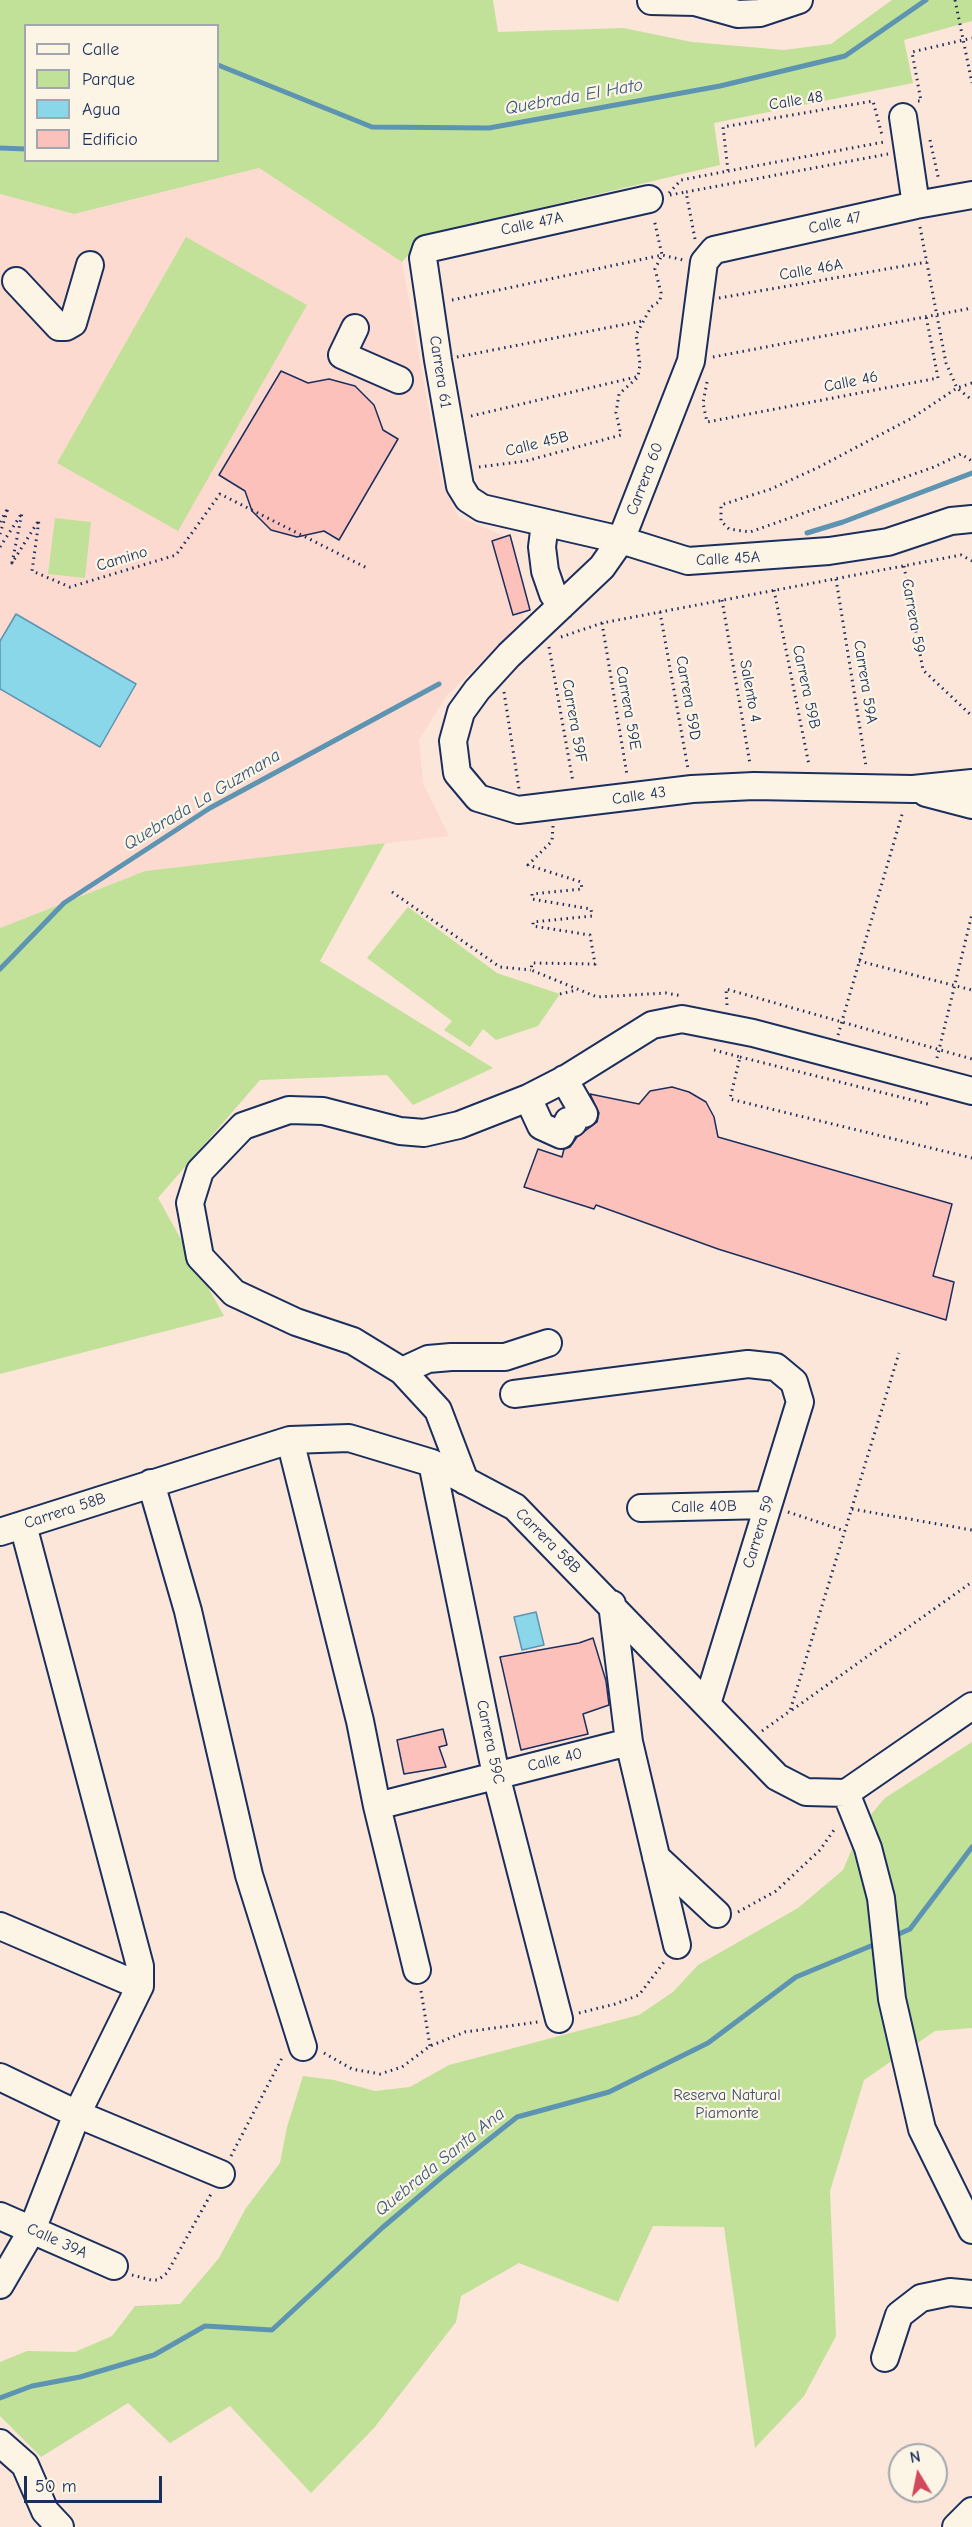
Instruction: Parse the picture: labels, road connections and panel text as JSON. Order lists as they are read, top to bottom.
{
  "streets": {
    "street": [
      "Calle 47",
      "Calle 47A",
      "Carrera 61",
      "Carrera 60",
      "Calle 45A",
      "Carrera 59",
      "Calle 43",
      "Calle 40B",
      "Carrera 58B",
      "Carrera 59C",
      "Calle 40",
      "Calle 39A"
    ],
    "path": [
      "Calle 48",
      "Calle 46A",
      "Calle 46",
      "Calle 45B",
      "Camino",
      "Carrera 59A",
      "Carrera 59B",
      "Salento 4",
      "Carrera 59D",
      "Carrera 59E",
      "Carrera 59F"
    ]
  },
  "crossings": [
    ["Calle 47", "Carrera 60"],
    ["Calle 47A", "Carrera 61"],
    ["Calle 46A", "Carrera 60"],
    ["Carrera 61", "Calle 45B"],
    ["Carrera 61", "Calle 45A"],
    ["Calle 45B", "Calle 45A"],
    ["Carrera 60", "Calle 45A"],
    ["Carrera 60", "Calle 43"],
    ["Carrera 59", "Calle 40B"],
    ["Carrera 59", "Carrera 58B"],
    ["Carrera 59A", "Calle 43"],
    ["Carrera 59B", "Calle 43"],
    ["Salento 4", "Calle 43"],
    ["Carrera 59D", "Calle 43"],
    ["Carrera 59E", "Calle 43"],
    ["Carrera 59F", "Calle 43"],
    ["Carrera 58B", "Carrera 59C"],
    ["Carrera 59C", "Calle 40"]
  ],
  "water": ["Quebrada El Hato", "Quebrada La Guzmana", "Quebrada Santa Ana"],
  "parks": ["Reserva Natural Piamonte"],
  "legend": [
    "Calle",
    "Parque",
    "Agua",
    "Edificio"
  ],
  "scale_bar": "50 m",
  "north": "top"
}
